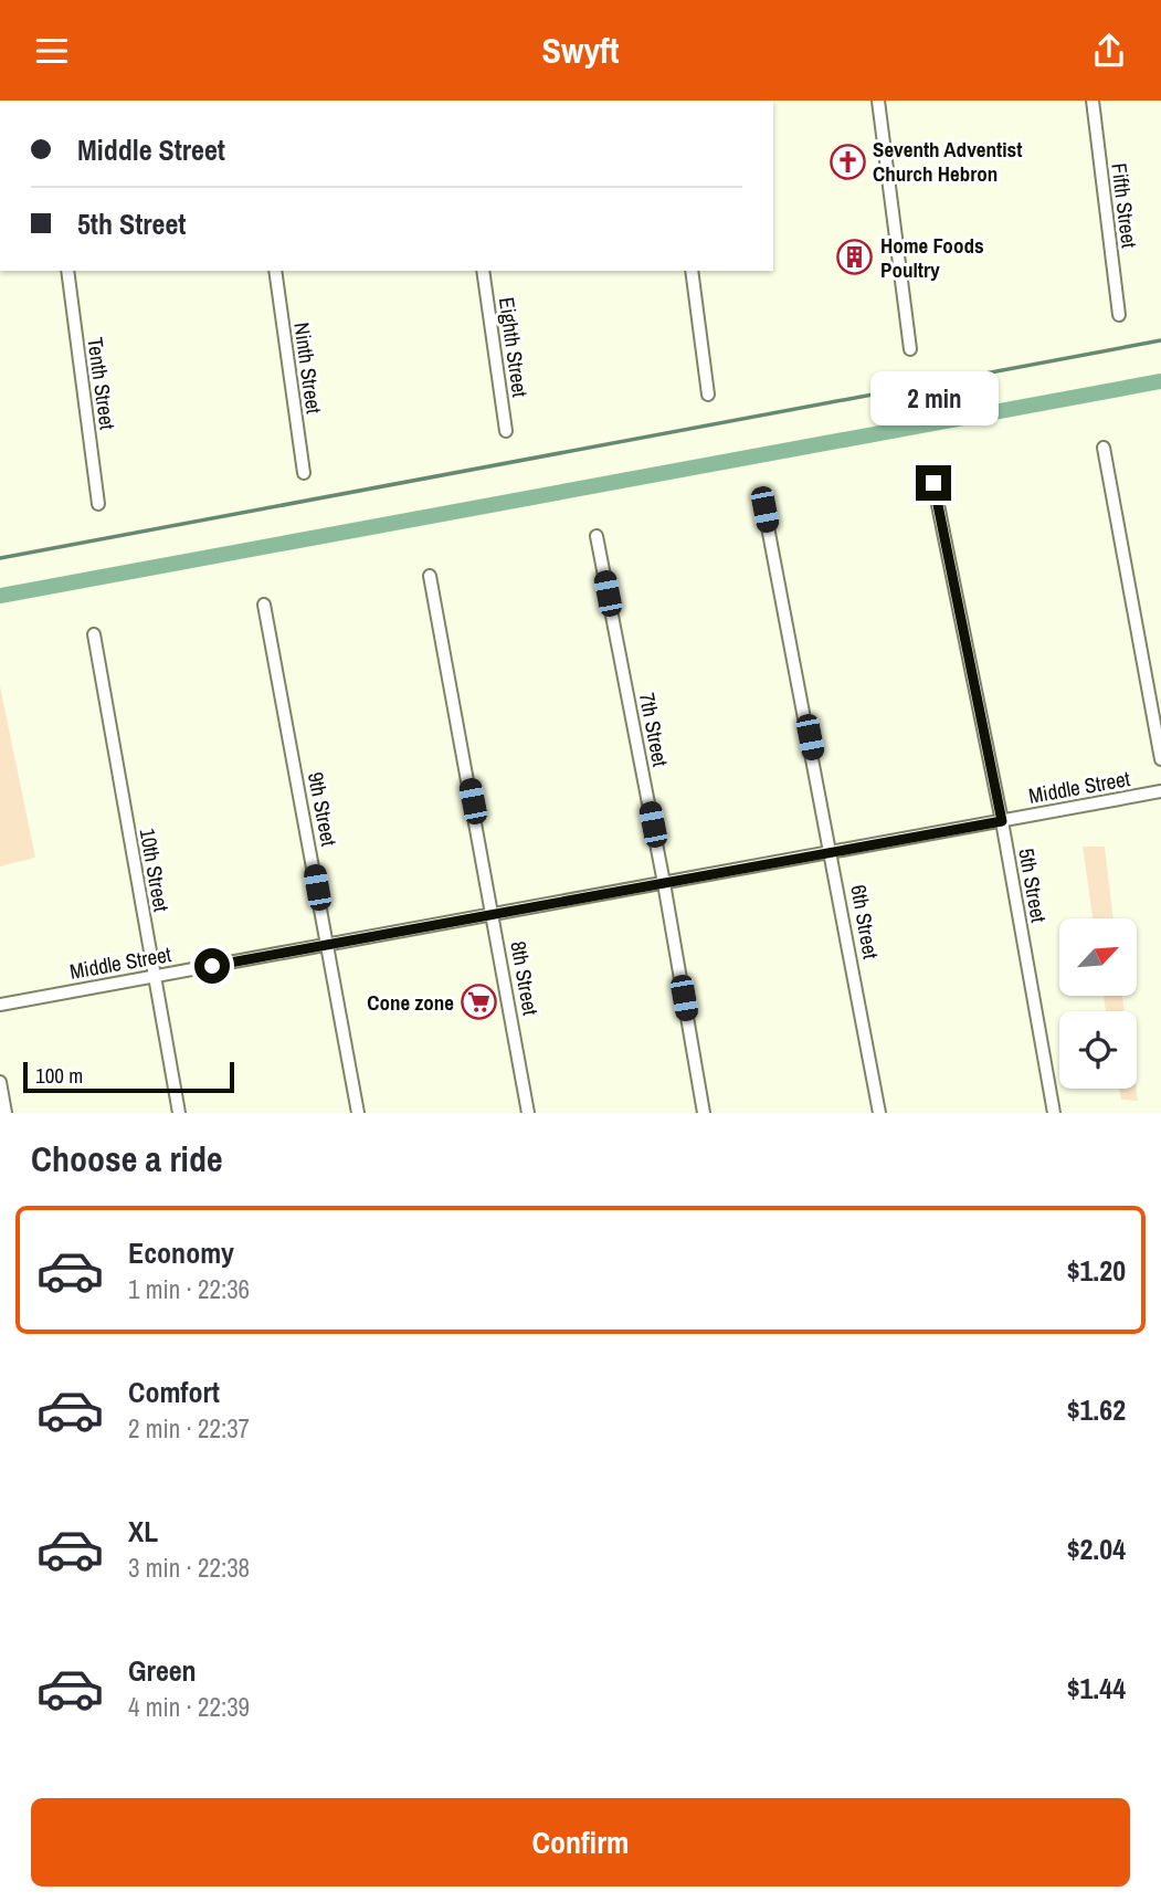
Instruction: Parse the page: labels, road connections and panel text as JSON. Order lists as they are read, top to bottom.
{
  "streets": {
    "street": [
      "Fifth Street",
      "Eighth Street",
      "Ninth Street",
      "Tenth Street",
      "7th Street",
      "Middle Street",
      "9th Street",
      "10th Street",
      "5th Street",
      "6th Street",
      "8th Street"
    ]
  },
  "crossings": [
    ["7th Street", "Middle Street"],
    ["Middle Street", "9th Street"],
    ["Middle Street", "10th Street"],
    ["Middle Street", "5th Street"],
    ["Middle Street", "6th Street"],
    ["Middle Street", "8th Street"]
  ],
  "places": {
    "church": ["Seventh Adventist Church Hebron"],
    "building": ["Home Foods Poultry"],
    "supermarket": ["Cone zone"]
  },
  "scale_bar": "100 m",
  "north": "top right",
  "page": {
    "header": "Swyft",
    "banner": ["Middle Street", "5th Street"],
    "bubble": "2 min",
    "scale": "100 m",
    "heading": "Choose a ride",
    "list": [
      {
        "name": "Economy",
        "note": "1 min · 22:36",
        "value": "$1.20"
      },
      {
        "name": "Comfort",
        "note": "2 min · 22:37",
        "value": "$1.62"
      },
      {
        "name": "XL",
        "note": "3 min · 22:38",
        "value": "$2.04"
      },
      {
        "name": "Green",
        "note": "4 min · 22:39",
        "value": "$1.44"
      }
    ],
    "buttons": "Confirm"
  }
}
